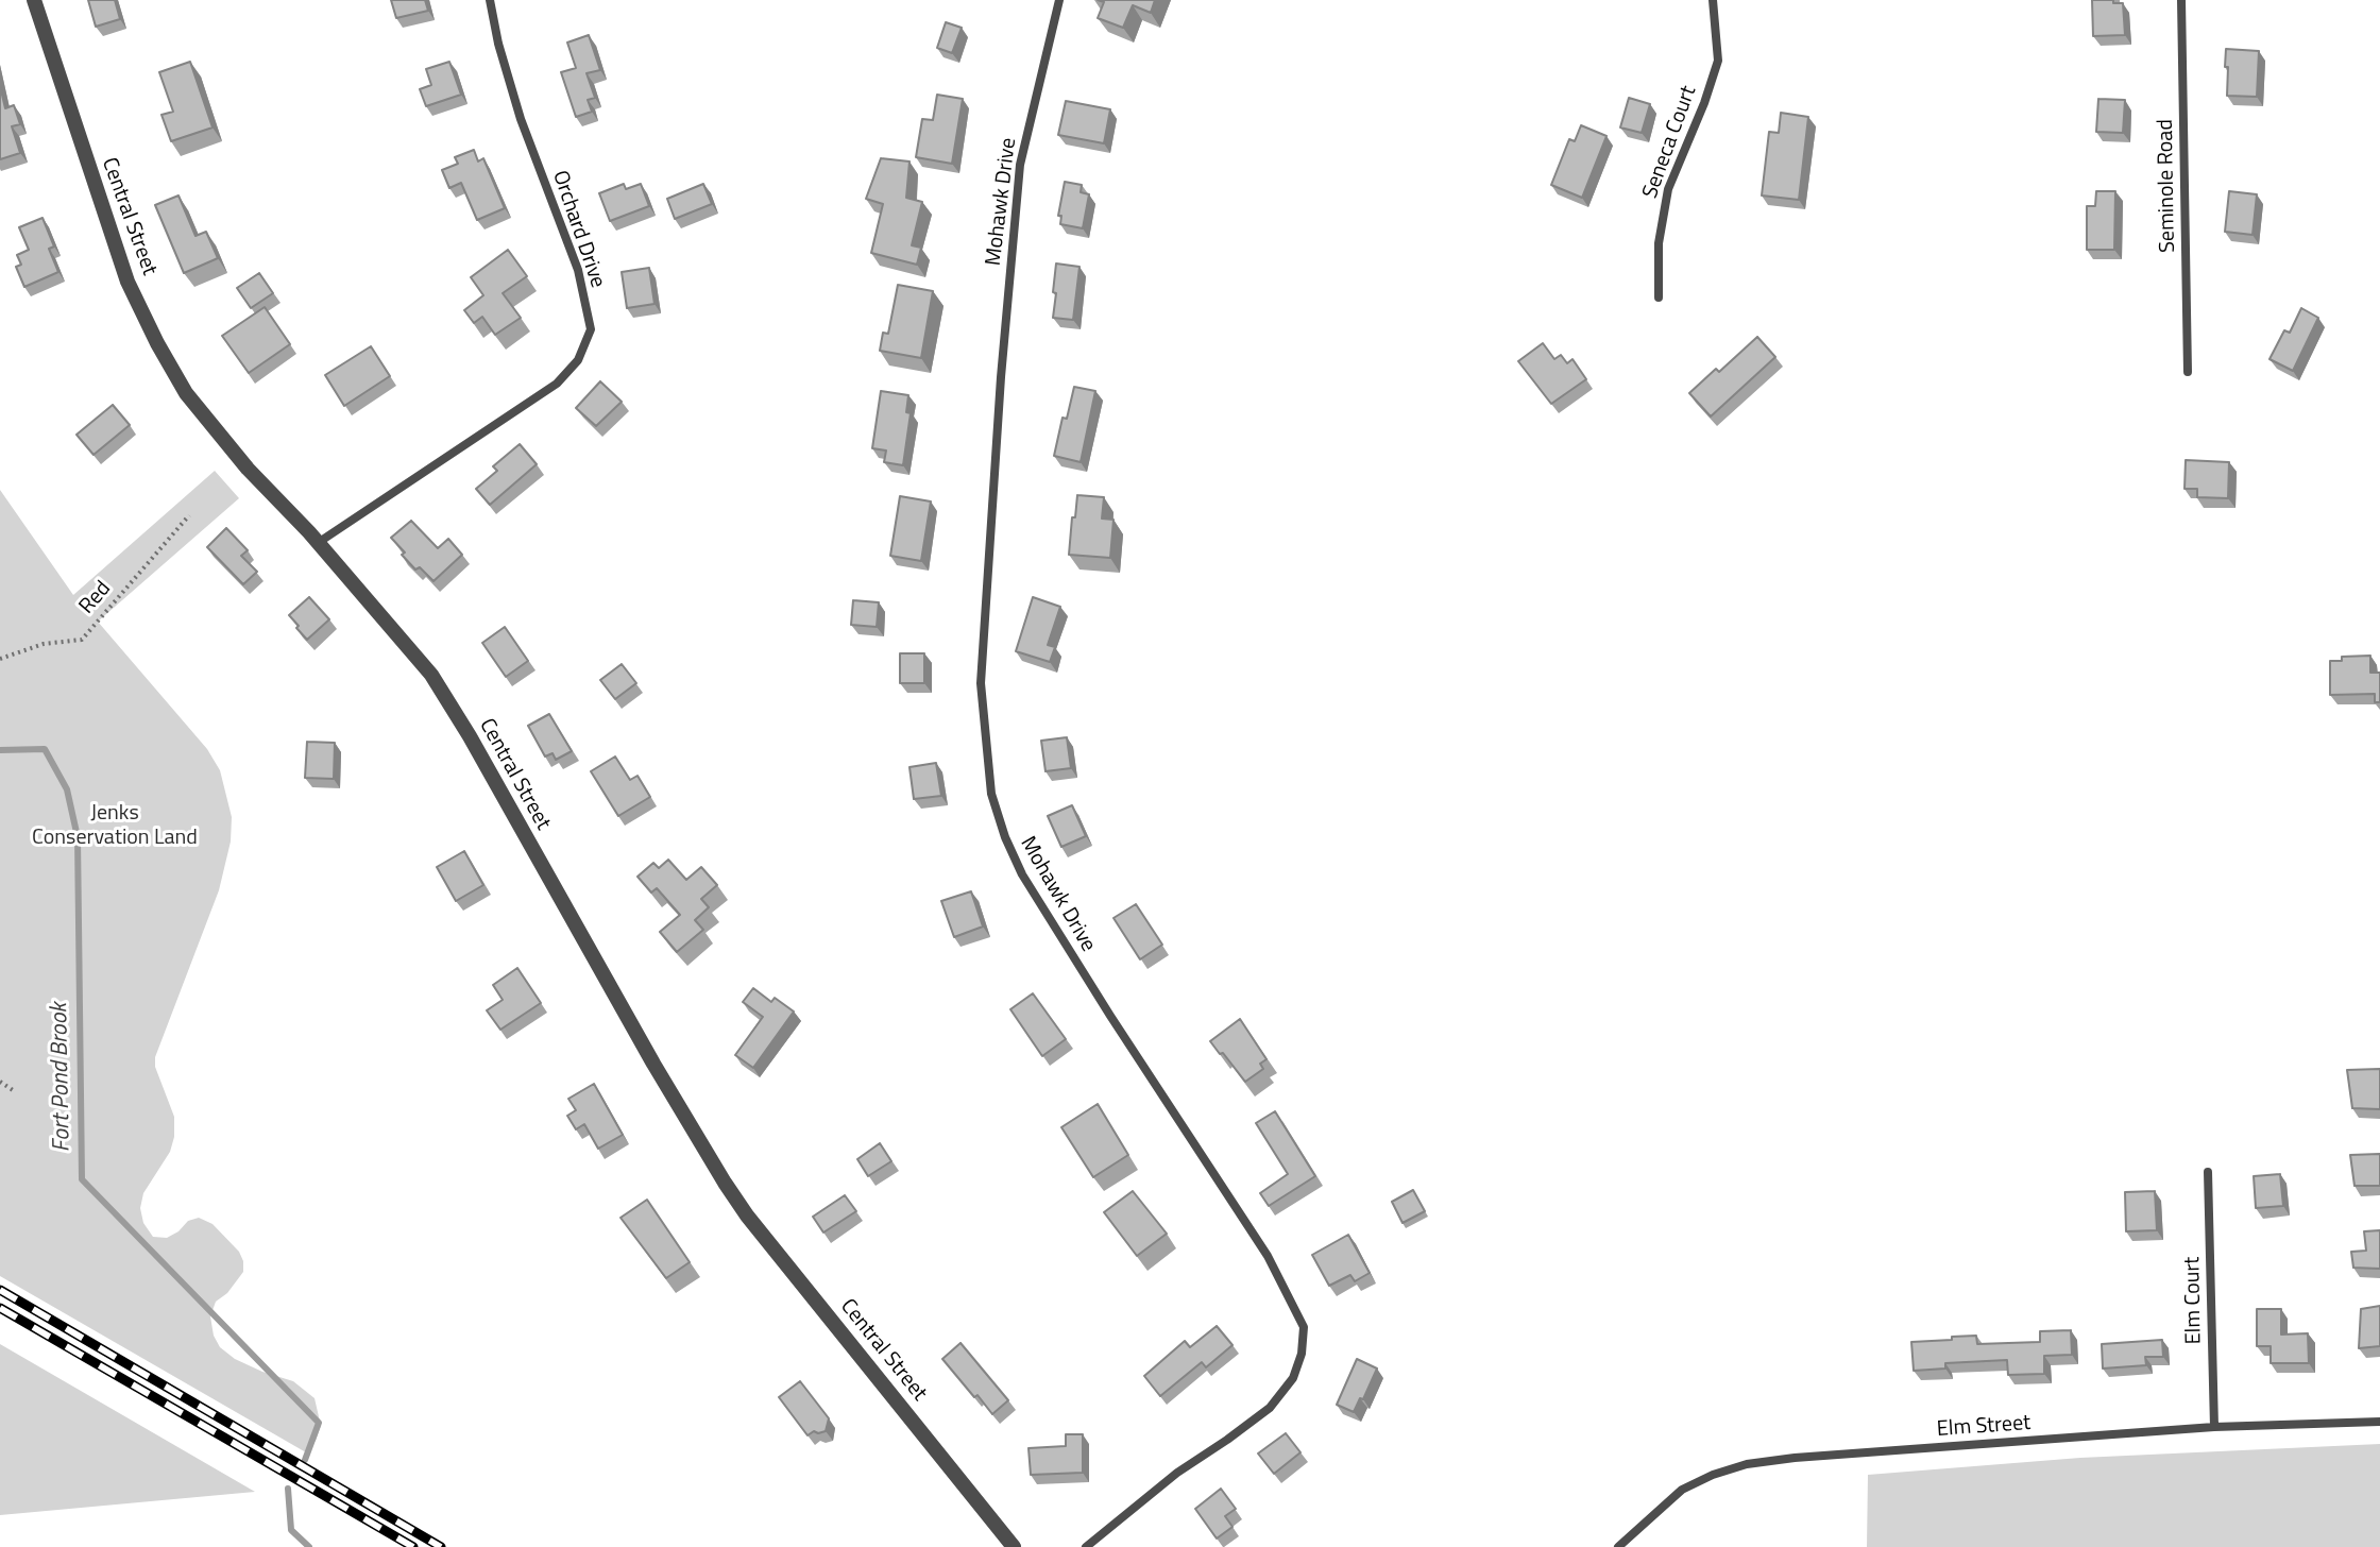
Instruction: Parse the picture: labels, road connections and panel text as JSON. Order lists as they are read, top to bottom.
{
  "streets": {
    "street": [
      "Seneca Court",
      "Seminole Road",
      "Mohawk Drive",
      "Central Street",
      "Orchard Drive",
      "Elm Court",
      "Elm Street"
    ],
    "path": ["Red"]
  },
  "crossings": [
    ["Central Street", "Orchard Drive"],
    ["Elm Court", "Elm Street"]
  ],
  "water": ["Fort Pond Brook"],
  "parks": ["Jenks Conservation Land"]
}
